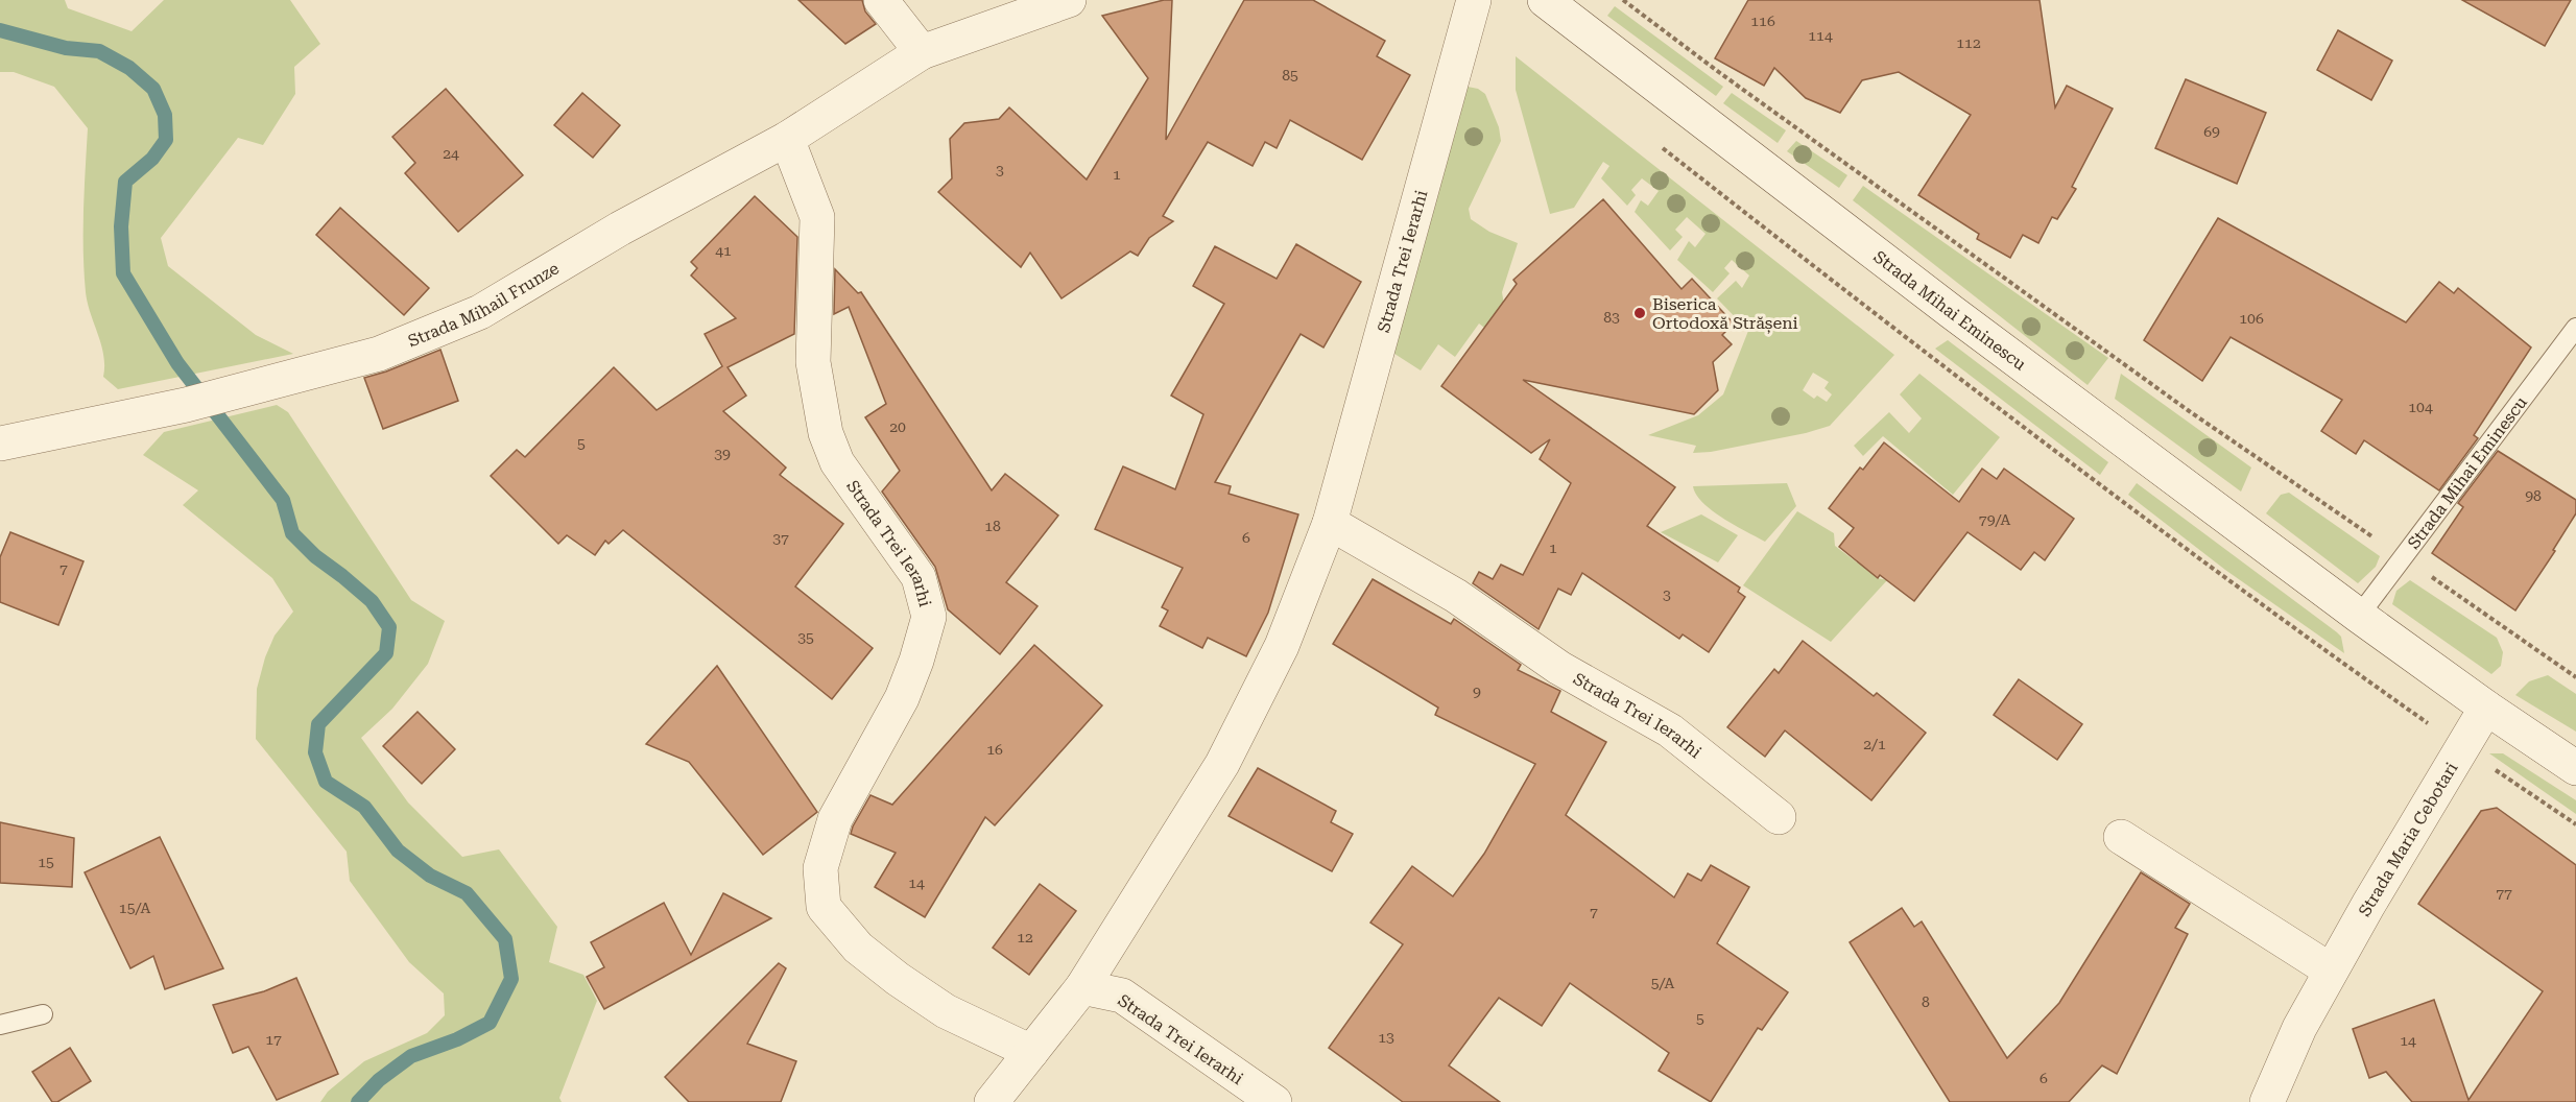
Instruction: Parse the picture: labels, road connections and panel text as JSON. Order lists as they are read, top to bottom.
{
  "streets": {
    "street": [
      "Strada Trei Ierarhi",
      "Strada Mihail Frunze",
      "Strada Mihai Eminescu",
      "Strada Maria Cebotari"
    ]
  },
  "crossings": [
    ["Strada Trei Ierarhi", "Strada Mihail Frunze"],
    ["Strada Mihai Eminescu", "Strada Maria Cebotari"]
  ],
  "places": ["Biserica Ortodoxă Strășeni"],
  "house_numbers": [
    "116",
    "114",
    "112",
    "85",
    "69",
    "24",
    "3",
    "1",
    "41",
    "83",
    "106",
    "104",
    "20",
    "5",
    "39",
    "98",
    "79/A",
    "18",
    "6",
    "37",
    "1",
    "7",
    "3",
    "35",
    "9",
    "2/1",
    "16",
    "15",
    "14",
    "77",
    "15/A",
    "7",
    "12",
    "5/A",
    "8",
    "5",
    "13",
    "17",
    "14",
    "6"
  ]
}
